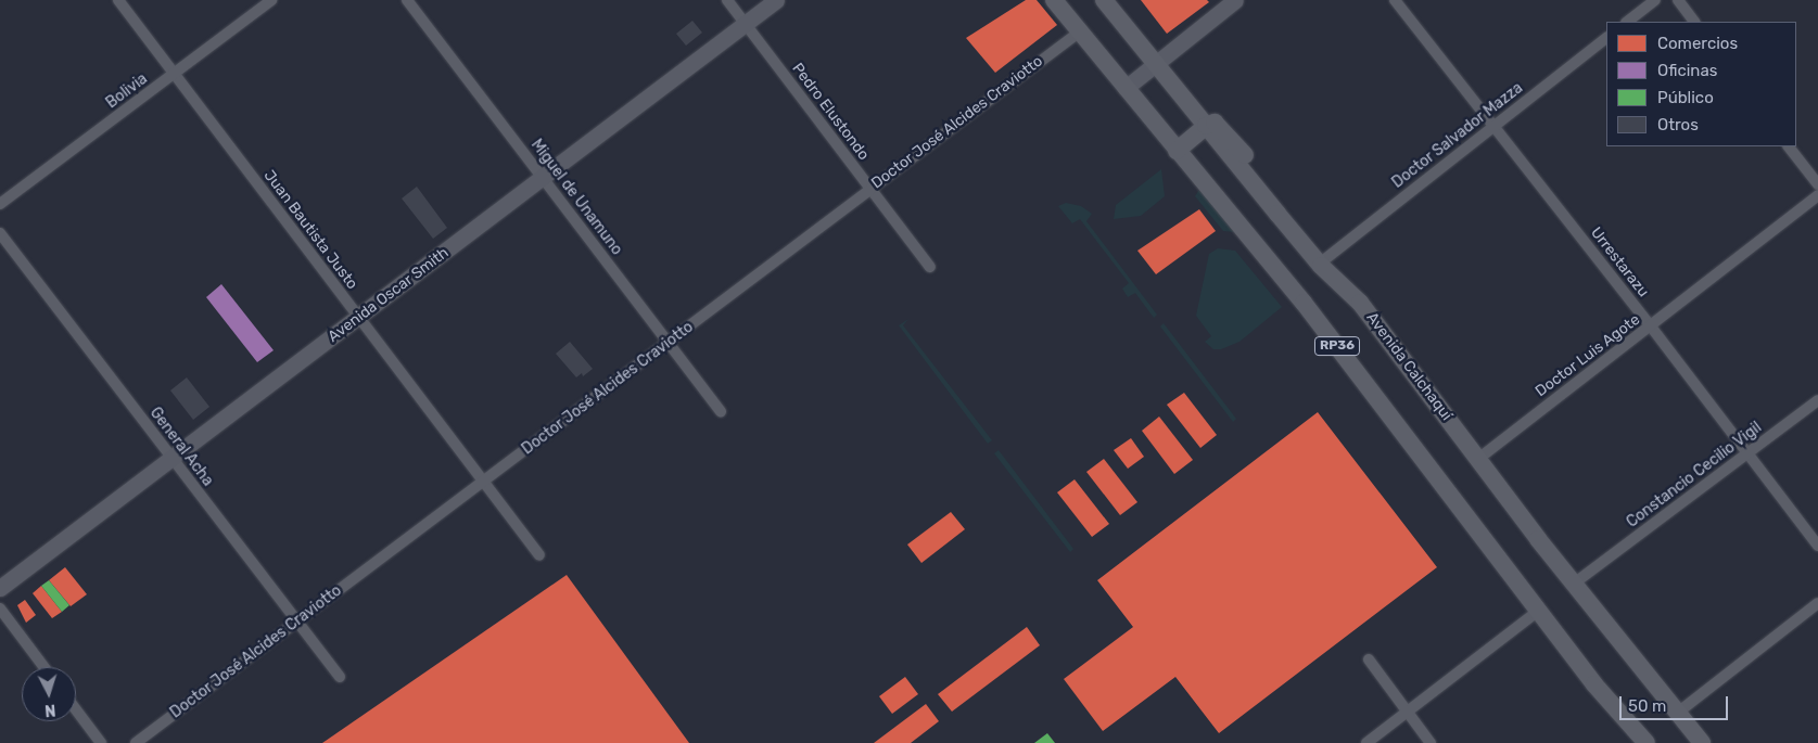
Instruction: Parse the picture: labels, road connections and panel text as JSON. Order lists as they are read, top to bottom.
{
  "streets": {
    "main road": ["Avenida Oscar Smith", "RP36", "Avenida Calchaquí"],
    "street": [
      "Bolivia",
      "Pedro Elustondo",
      "Doctor José Alcides Craviotto",
      "Doctor Salvador Mazza",
      "Miguel de Unamuno",
      "Juan Bautista Justo",
      "Urrestarazu",
      "Doctor Luis Agote",
      "General Acha",
      "Constancio Cecilio Vigil"
    ]
  },
  "crossings": [
    ["Bolivia", "Juan Bautista Justo"],
    ["Pedro Elustondo", "Doctor José Alcides Craviotto"],
    ["Pedro Elustondo", "Avenida Oscar Smith"],
    ["Doctor José Alcides Craviotto", "Miguel de Unamuno"],
    ["Doctor José Alcides Craviotto", "Juan Bautista Justo"],
    ["Doctor José Alcides Craviotto", "RP36"],
    ["Doctor José Alcides Craviotto", "General Acha"],
    ["Doctor Salvador Mazza", "Urrestarazu"],
    ["Miguel de Unamuno", "Avenida Oscar Smith"],
    ["Juan Bautista Justo", "Avenida Oscar Smith"],
    ["Urrestarazu", "Doctor Luis Agote"],
    ["Urrestarazu", "Constancio Cecilio Vigil"],
    ["Avenida Oscar Smith", "General Acha"],
    ["Doctor Luis Agote", "Avenida Calchaquí"],
    ["Avenida Calchaquí", "Constancio Cecilio Vigil"]
  ],
  "legend": [
    "Comercios",
    "Oficinas",
    "Público",
    "Otros"
  ],
  "scale_bar": "50 m",
  "north": "bottom"
}
